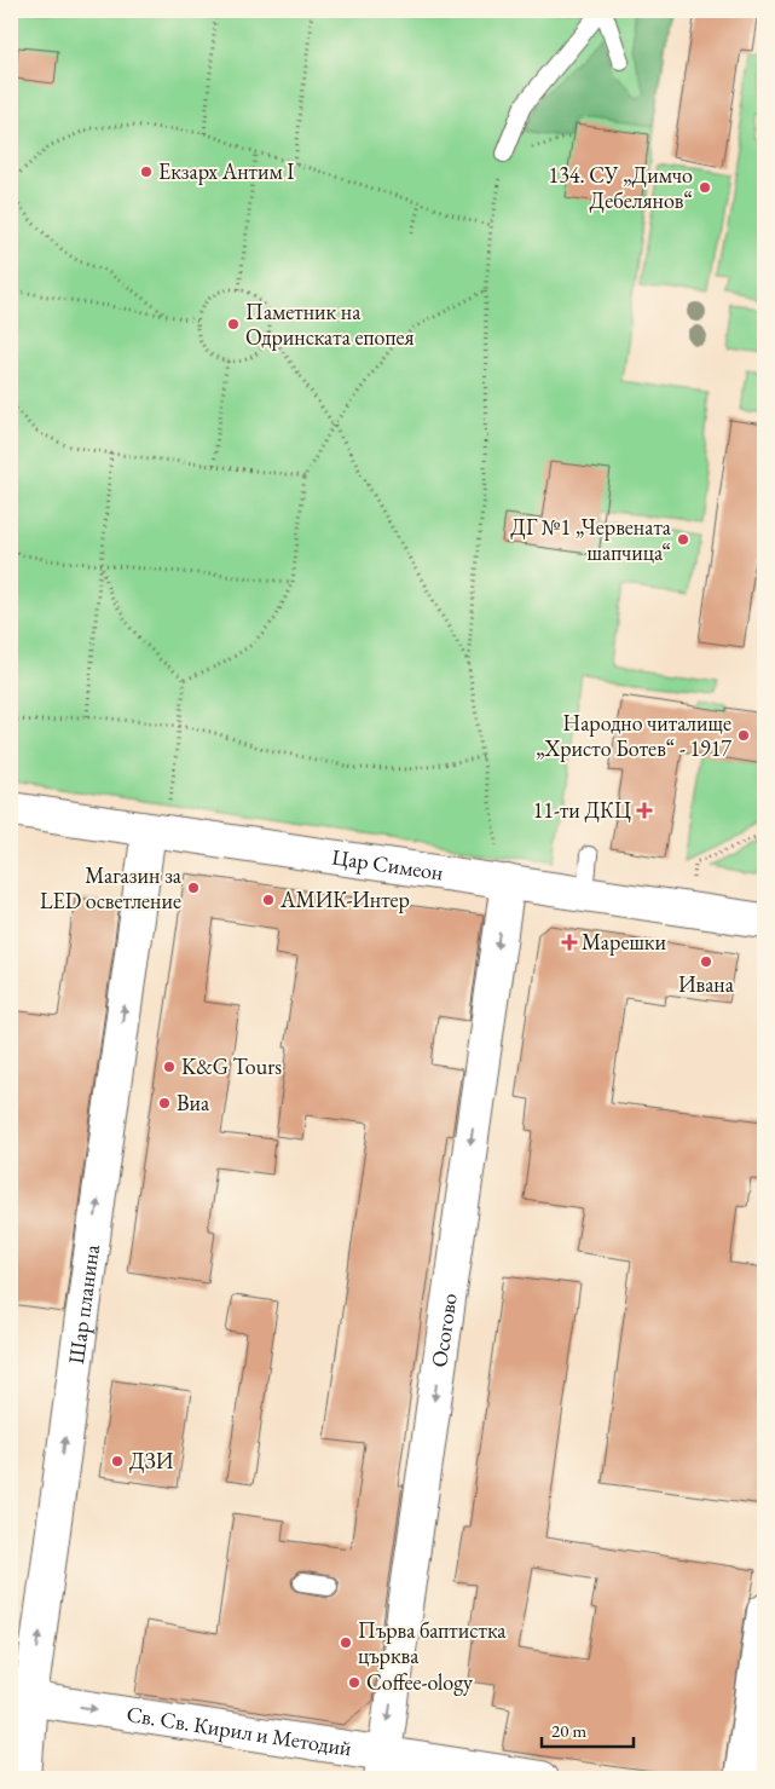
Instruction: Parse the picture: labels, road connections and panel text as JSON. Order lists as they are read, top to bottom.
{
  "streets": {
    "street": [
      "Цар Симеон",
      "Шар планина",
      "Осогово",
      "Св. Св. Кирил и Методий"
    ]
  },
  "crossings": [
    ["Цар Симеон", "Шар планина"],
    ["Цар Симеон", "Осогово"],
    ["Шар планина", "Св. Св. Кирил и Методий"],
    ["Осогово", "Св. Св. Кирил и Методий"]
  ],
  "one_way": ["Шар планина", "Осогово", "Св. Св. Кирил и Методий"],
  "places": {
    "other": [
      "Екзарх Антим I",
      "134. СУ „Димчо Дебелянов“",
      "Паметник на Одринската епопея",
      "ДГ №1 „Червената шапчица“",
      "Народно читалище „Христо Ботев“ - 1917",
      "Магазин за LED осветление",
      "АМИК-Интер",
      "Ивана",
      "K&G Tours",
      "Виа",
      "ДЗИ",
      "Първа баптистка църква",
      "Coffee-ology"
    ],
    "health": ["11-ти ДКЦ", "Марешки"]
  },
  "scale_bar": "20 m"
}
